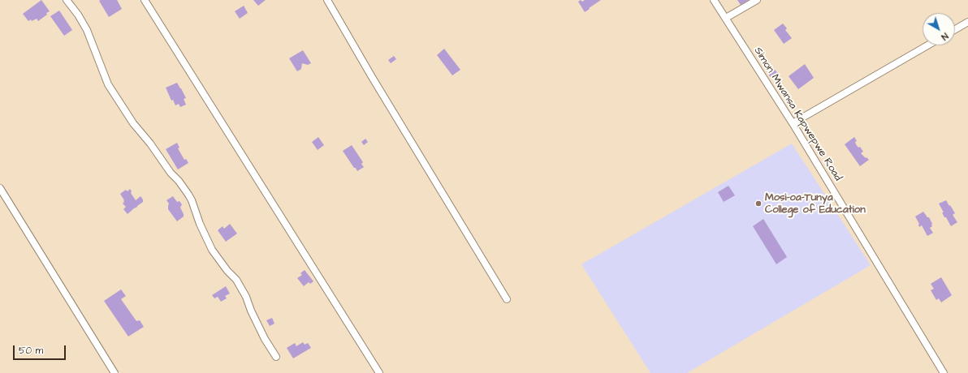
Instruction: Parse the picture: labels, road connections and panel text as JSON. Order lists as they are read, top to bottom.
{
  "streets": {
    "street": ["Simon Mwansa Kapwepwe Road"]
  },
  "places": ["Mosi-oa-Tunya College of Education"],
  "scale_bar": "50 m",
  "north": "bottom right"
}
